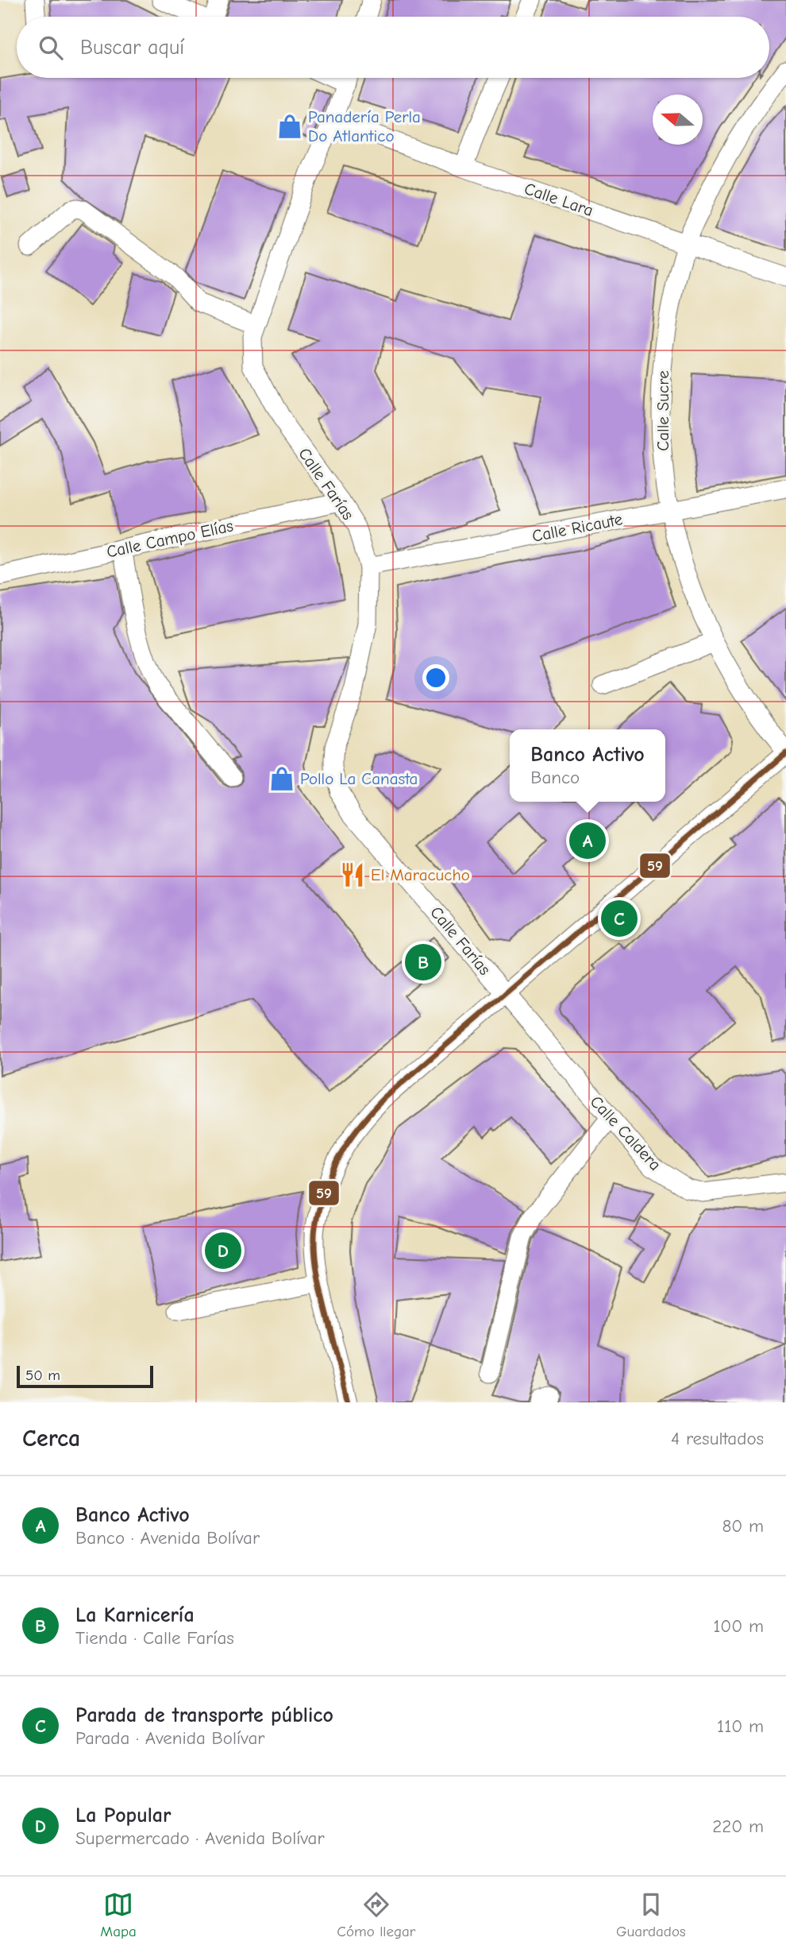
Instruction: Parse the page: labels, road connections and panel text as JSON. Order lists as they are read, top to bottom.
{
  "streets": {
    "street": [
      "Calle Lara",
      "Calle Sucre",
      "Calle Farías",
      "Calle Ricaute",
      "Calle Campo Elías",
      "Calle Caldera"
    ]
  },
  "crossings": [
    ["Calle Lara", "Calle Sucre"],
    ["Calle Lara", "Calle Farías"],
    ["Calle Sucre", "Calle Ricaute"],
    ["Calle Farías", "Calle Ricaute"],
    ["Calle Farías", "Calle Campo Elías"],
    ["Calle Farías", "Calle Caldera"]
  ],
  "places": {
    "shop": ["Panadería Perla Do Atlantico", "Pollo La Canasta"],
    "restaurant": ["El Maracucho"]
  },
  "lines": ["transit line 59"],
  "scale_bar": "50 m",
  "north": "left",
  "page": {
    "search": "Buscar aquí",
    "popup": ["Banco Activo", "Banco"],
    "pins": [
      "A",
      "C",
      "B",
      "D"
    ],
    "scale": "50 m",
    "heading": ["Cerca", "4 resultados"],
    "list": [
      {
        "mark": "A",
        "name": "Banco Activo",
        "note": "Banco · Avenida Bolívar",
        "value": "80 m"
      },
      {
        "mark": "B",
        "name": "La Karnicería",
        "note": "Tienda · Calle Farías",
        "value": "100 m"
      },
      {
        "mark": "C",
        "name": "Parada de transporte público",
        "note": "Parada · Avenida Bolívar",
        "value": "110 m"
      },
      {
        "mark": "D",
        "name": "La Popular",
        "note": "Supermercado · Avenida Bolívar",
        "value": "220 m"
      }
    ],
    "nav": ["Mapa", "Cómo llegar", "Guardados"]
  }
}
